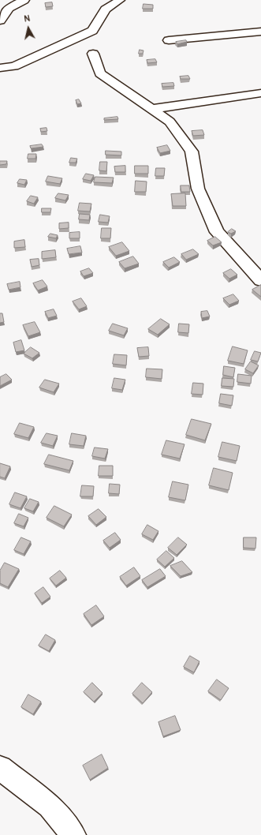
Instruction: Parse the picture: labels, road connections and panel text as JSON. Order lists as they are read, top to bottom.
{
  "north": "top"
}
